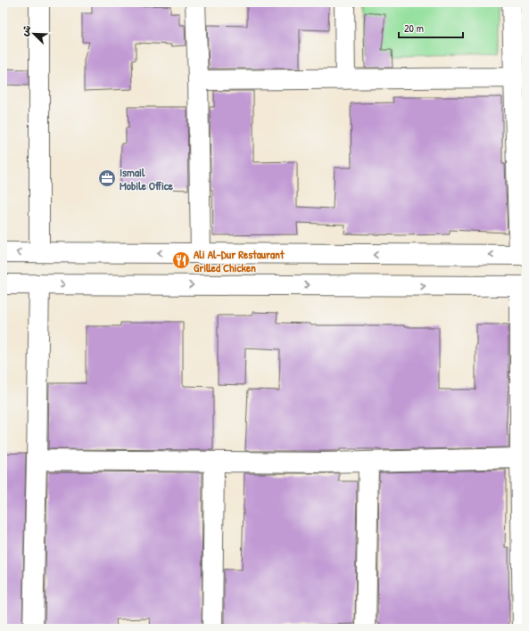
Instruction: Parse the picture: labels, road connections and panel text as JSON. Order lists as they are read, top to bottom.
{
  "places": {
    "office": ["Ismail Mobile Office"],
    "restaurant": ["Ali Al-Dur Restaurant Grilled Chicken"]
  },
  "scale_bar": "20 m",
  "north": "top left"
}
